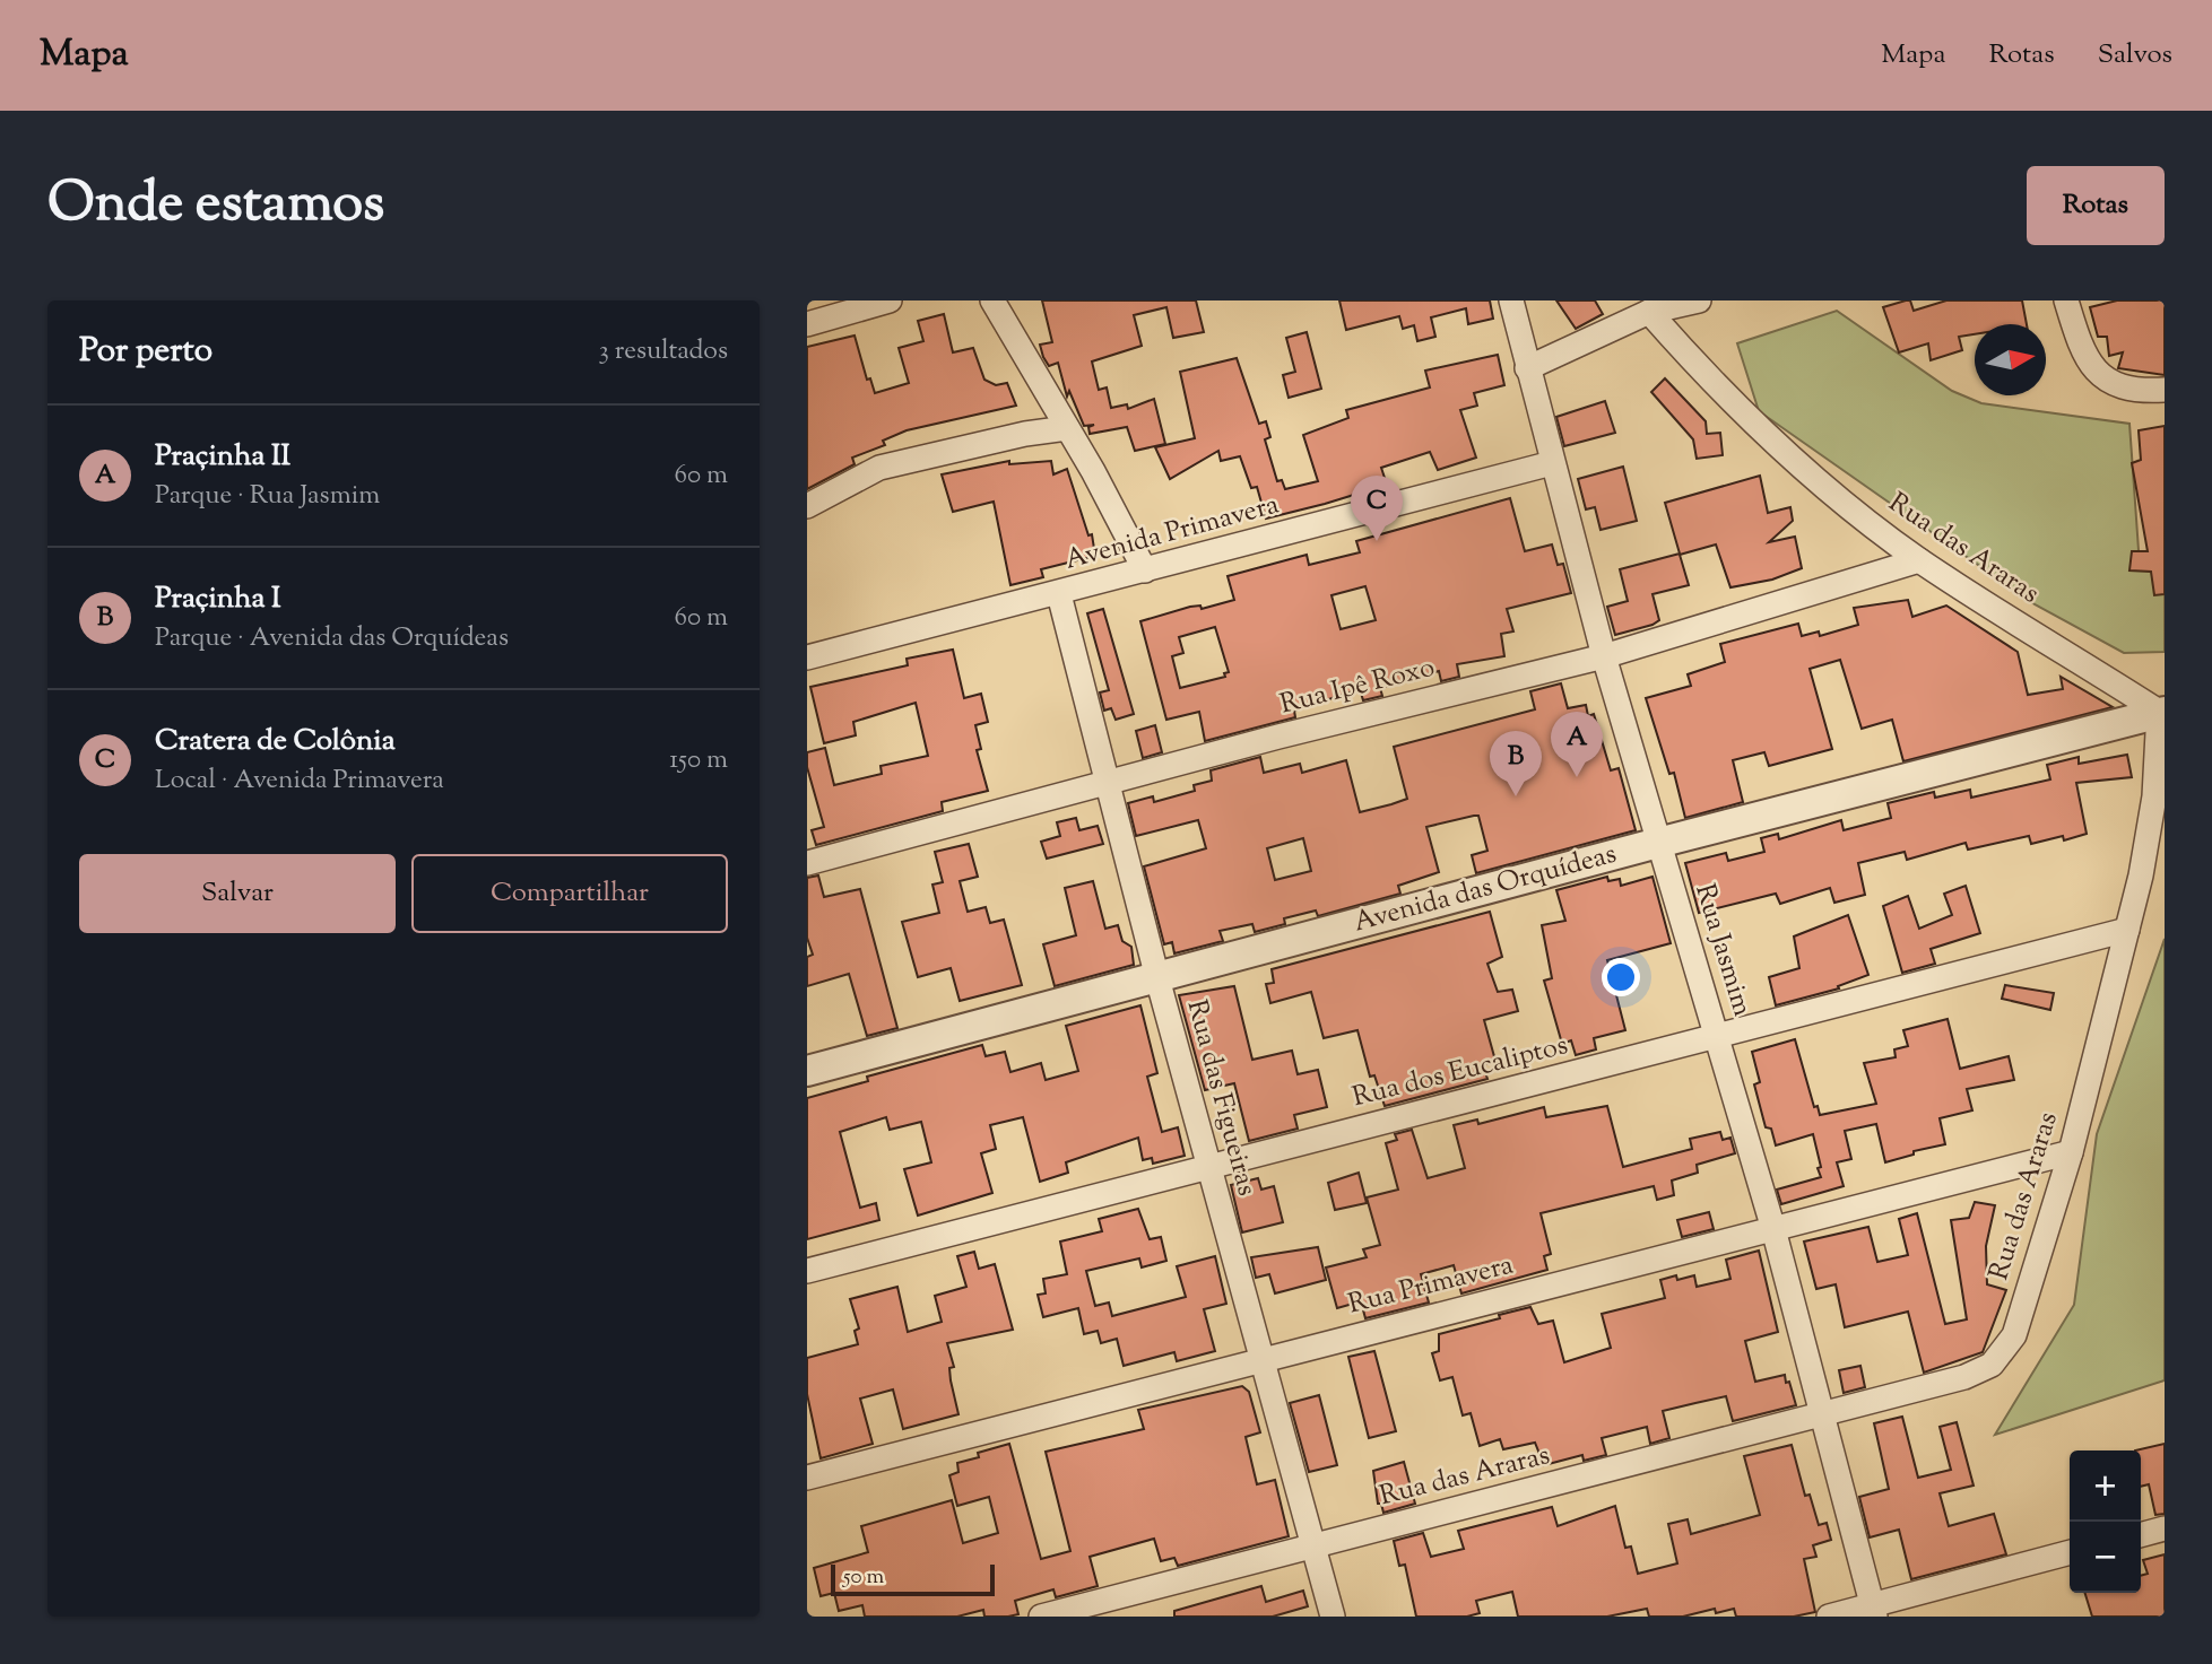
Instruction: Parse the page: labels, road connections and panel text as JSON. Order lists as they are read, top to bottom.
{
  "streets": {
    "street": [
      "Avenida Primavera",
      "Rua das Araras",
      "Rua Ipê Roxo",
      "Avenida das Orquídeas",
      "Rua Jasmim",
      "Rua dos Eucaliptos",
      "Rua das Figueiras",
      "Rua Primavera"
    ]
  },
  "crossings": [
    ["Avenida Primavera", "Rua Jasmim"],
    ["Avenida Primavera", "Rua das Figueiras"],
    ["Rua das Araras", "Rua Ipê Roxo"],
    ["Rua das Araras", "Avenida das Orquídeas"],
    ["Rua das Araras", "Rua Jasmim"],
    ["Rua das Araras", "Rua dos Eucaliptos"],
    ["Rua das Araras", "Rua das Figueiras"],
    ["Rua das Araras", "Rua Primavera"],
    ["Rua Ipê Roxo", "Rua Jasmim"],
    ["Rua Ipê Roxo", "Rua das Figueiras"],
    ["Avenida das Orquídeas", "Rua Jasmim"],
    ["Avenida das Orquídeas", "Rua das Figueiras"],
    ["Rua Jasmim", "Rua dos Eucaliptos"],
    ["Rua Jasmim", "Rua Primavera"],
    ["Rua dos Eucaliptos", "Rua das Figueiras"],
    ["Rua das Figueiras", "Rua Primavera"]
  ],
  "scale_bar": "50 m",
  "north": "right",
  "page": {
    "header": "Mapa",
    "nav": ["Mapa", "Rotas", "Salvos"],
    "title": "Onde estamos",
    "buttons": [
      "Rotas",
      ["Salvar", "Compartilhar"]
    ],
    "heading": ["Por perto", "3 resultados"],
    "list": [
      {
        "mark": "A",
        "name": "Praçinha II",
        "note": "Parque · Rua Jasmim",
        "value": "60 m"
      },
      {
        "mark": "B",
        "name": "Praçinha I",
        "note": "Parque · Avenida das Orquídeas",
        "value": "60 m"
      },
      {
        "mark": "C",
        "name": "Cratera de Colônia",
        "note": "Local · Avenida Primavera",
        "value": "150 m"
      }
    ],
    "pins": ["C", "A", "B"],
    "map_buttons": ["+", "−"],
    "scale": "50 m"
  }
}
